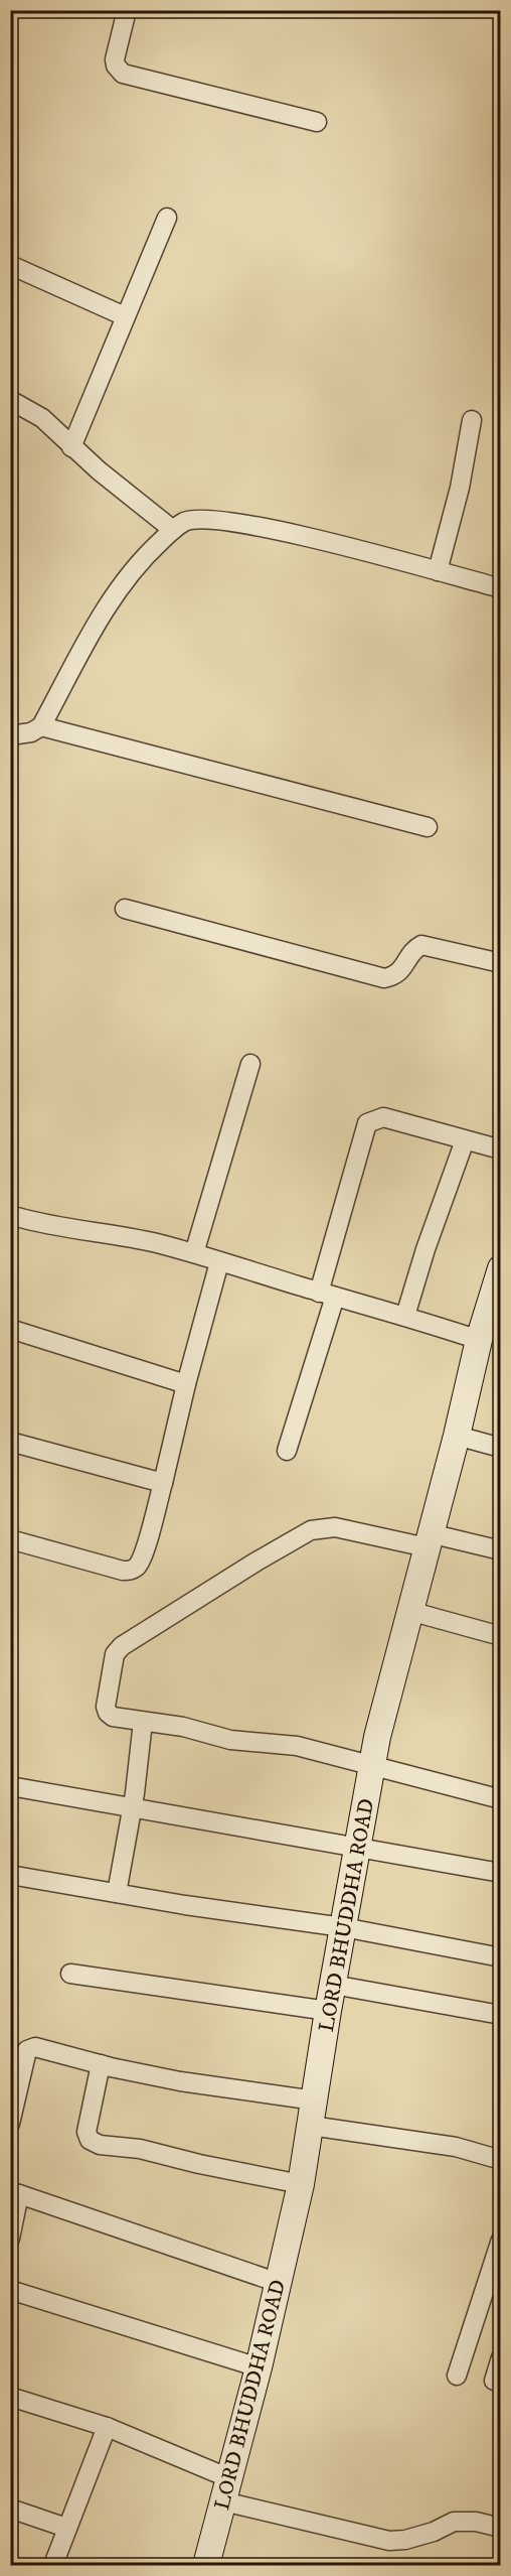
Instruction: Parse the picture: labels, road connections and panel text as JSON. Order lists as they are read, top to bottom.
{
  "streets": {
    "street": ["LORD BHUDDHA ROAD"]
  }
}
